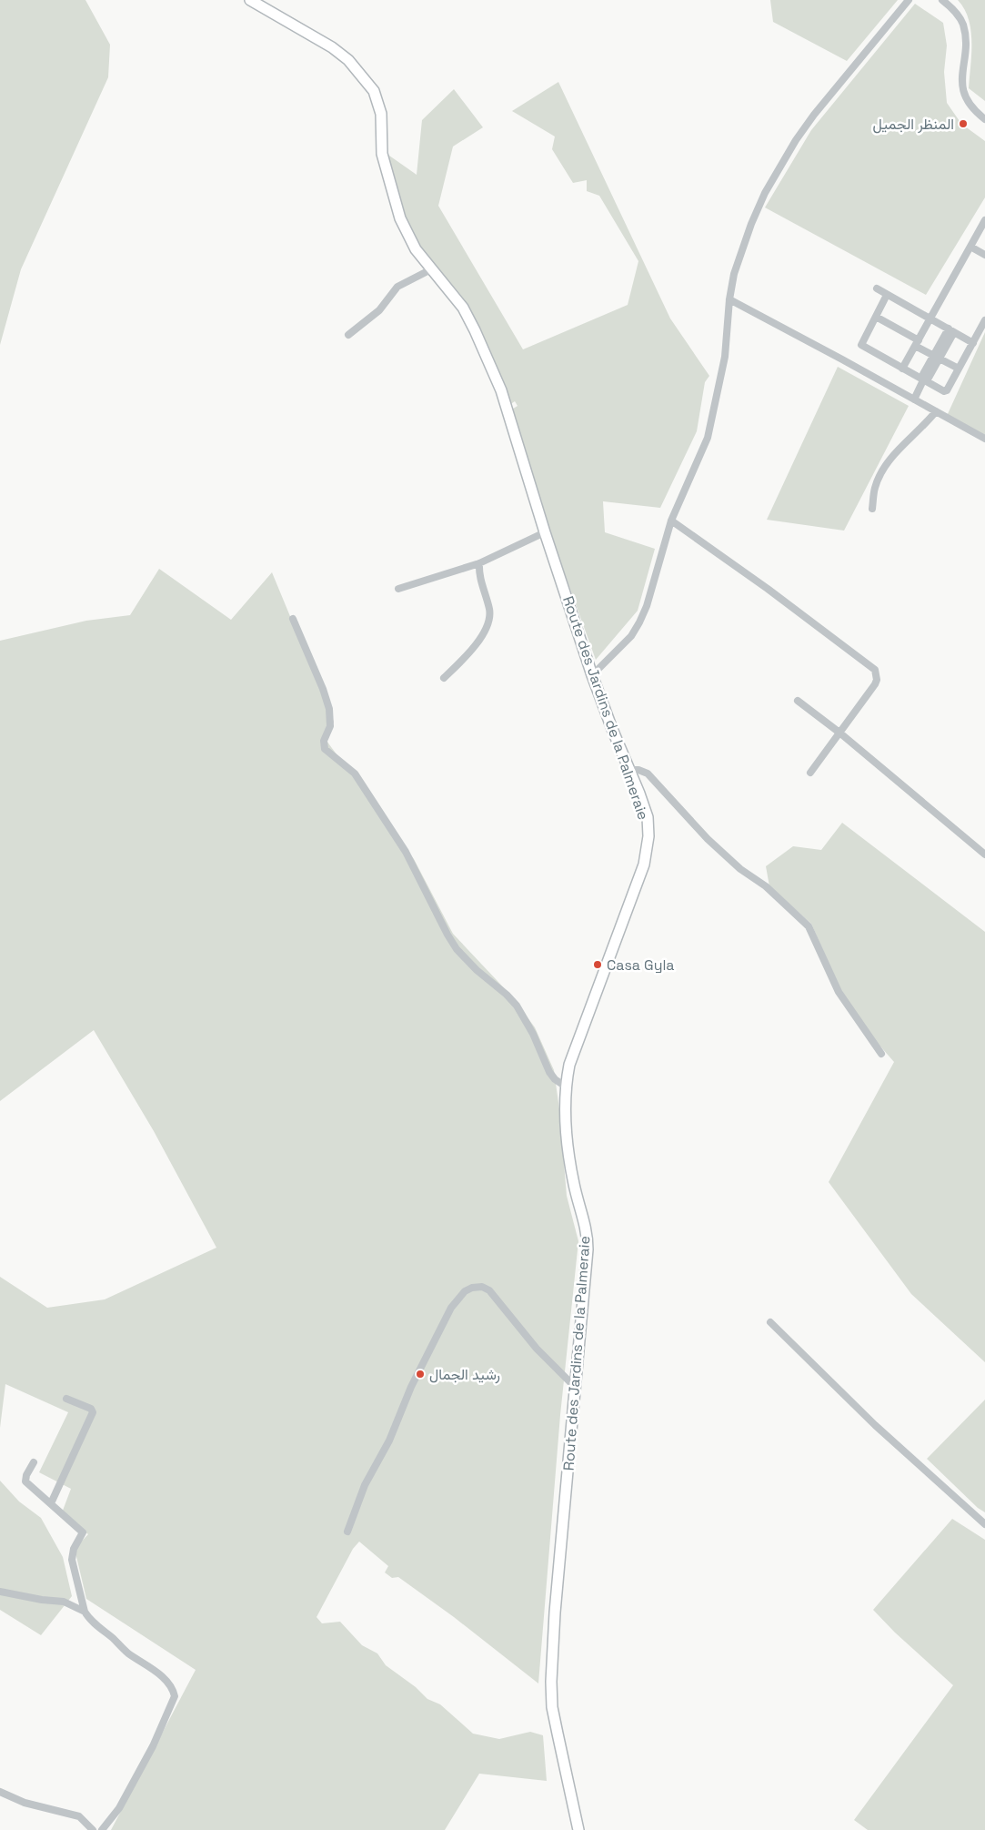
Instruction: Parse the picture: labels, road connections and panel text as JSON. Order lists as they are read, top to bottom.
{
  "streets": {
    "street": ["Route des Jardins de la Palmeraie"]
  },
  "places": ["المنظر الجميل", "Casa Gyla", "رشيد الجمال"]
}
